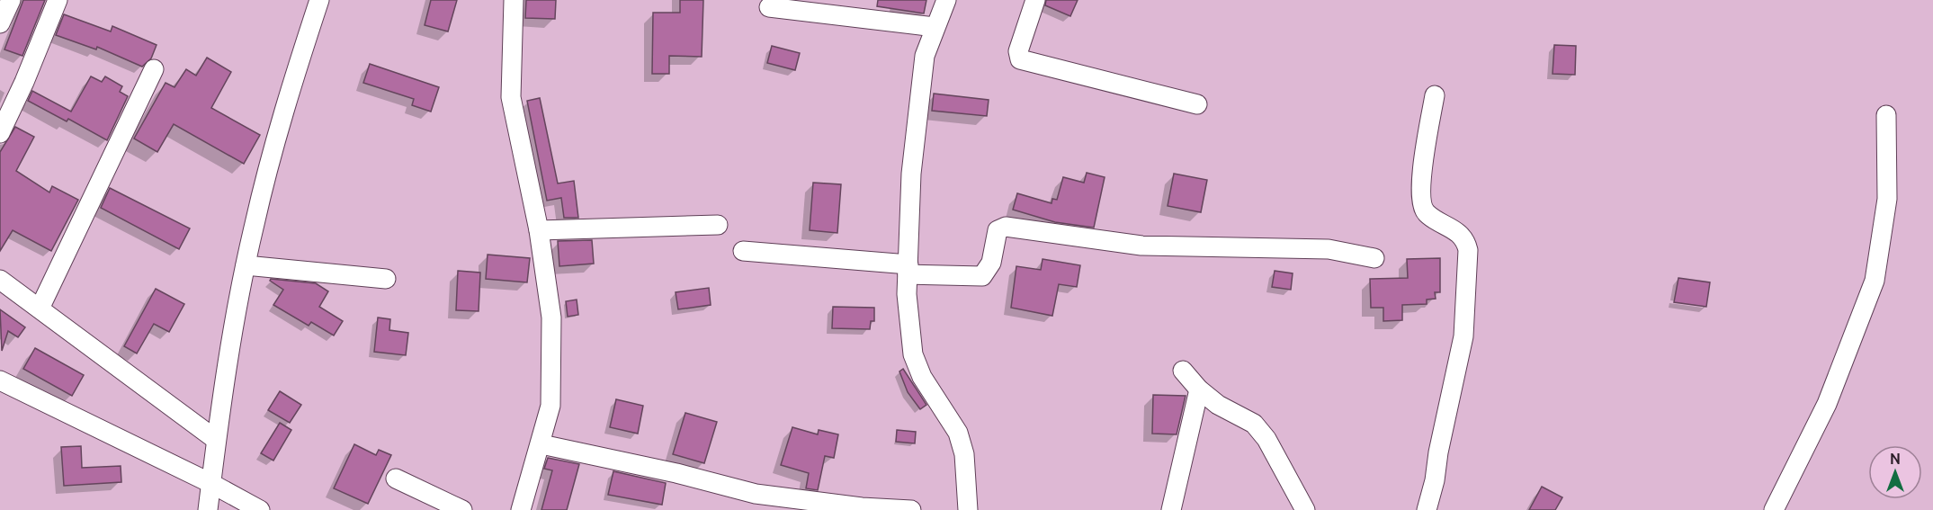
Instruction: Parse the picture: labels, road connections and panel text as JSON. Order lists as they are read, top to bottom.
{
  "north": "top"
}
